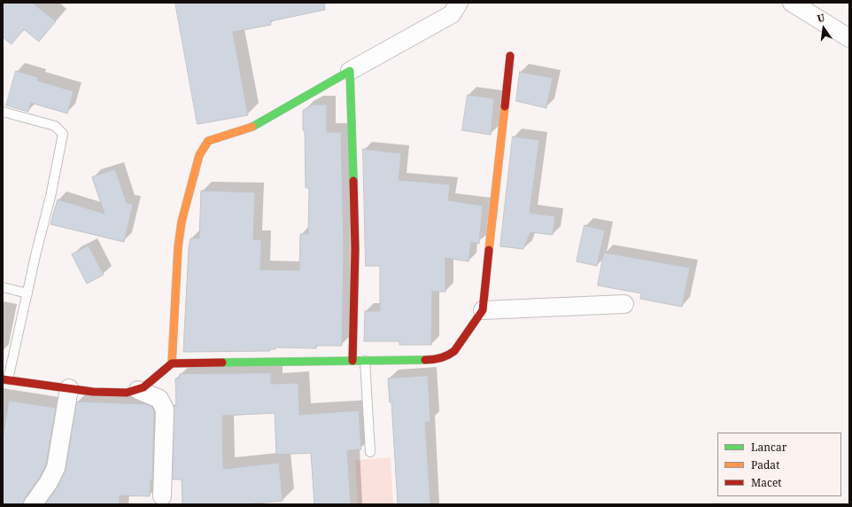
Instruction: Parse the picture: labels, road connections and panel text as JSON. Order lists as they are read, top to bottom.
{
  "legend": ["Lancar", "Padat", "Macet"],
  "north": "top"
}
